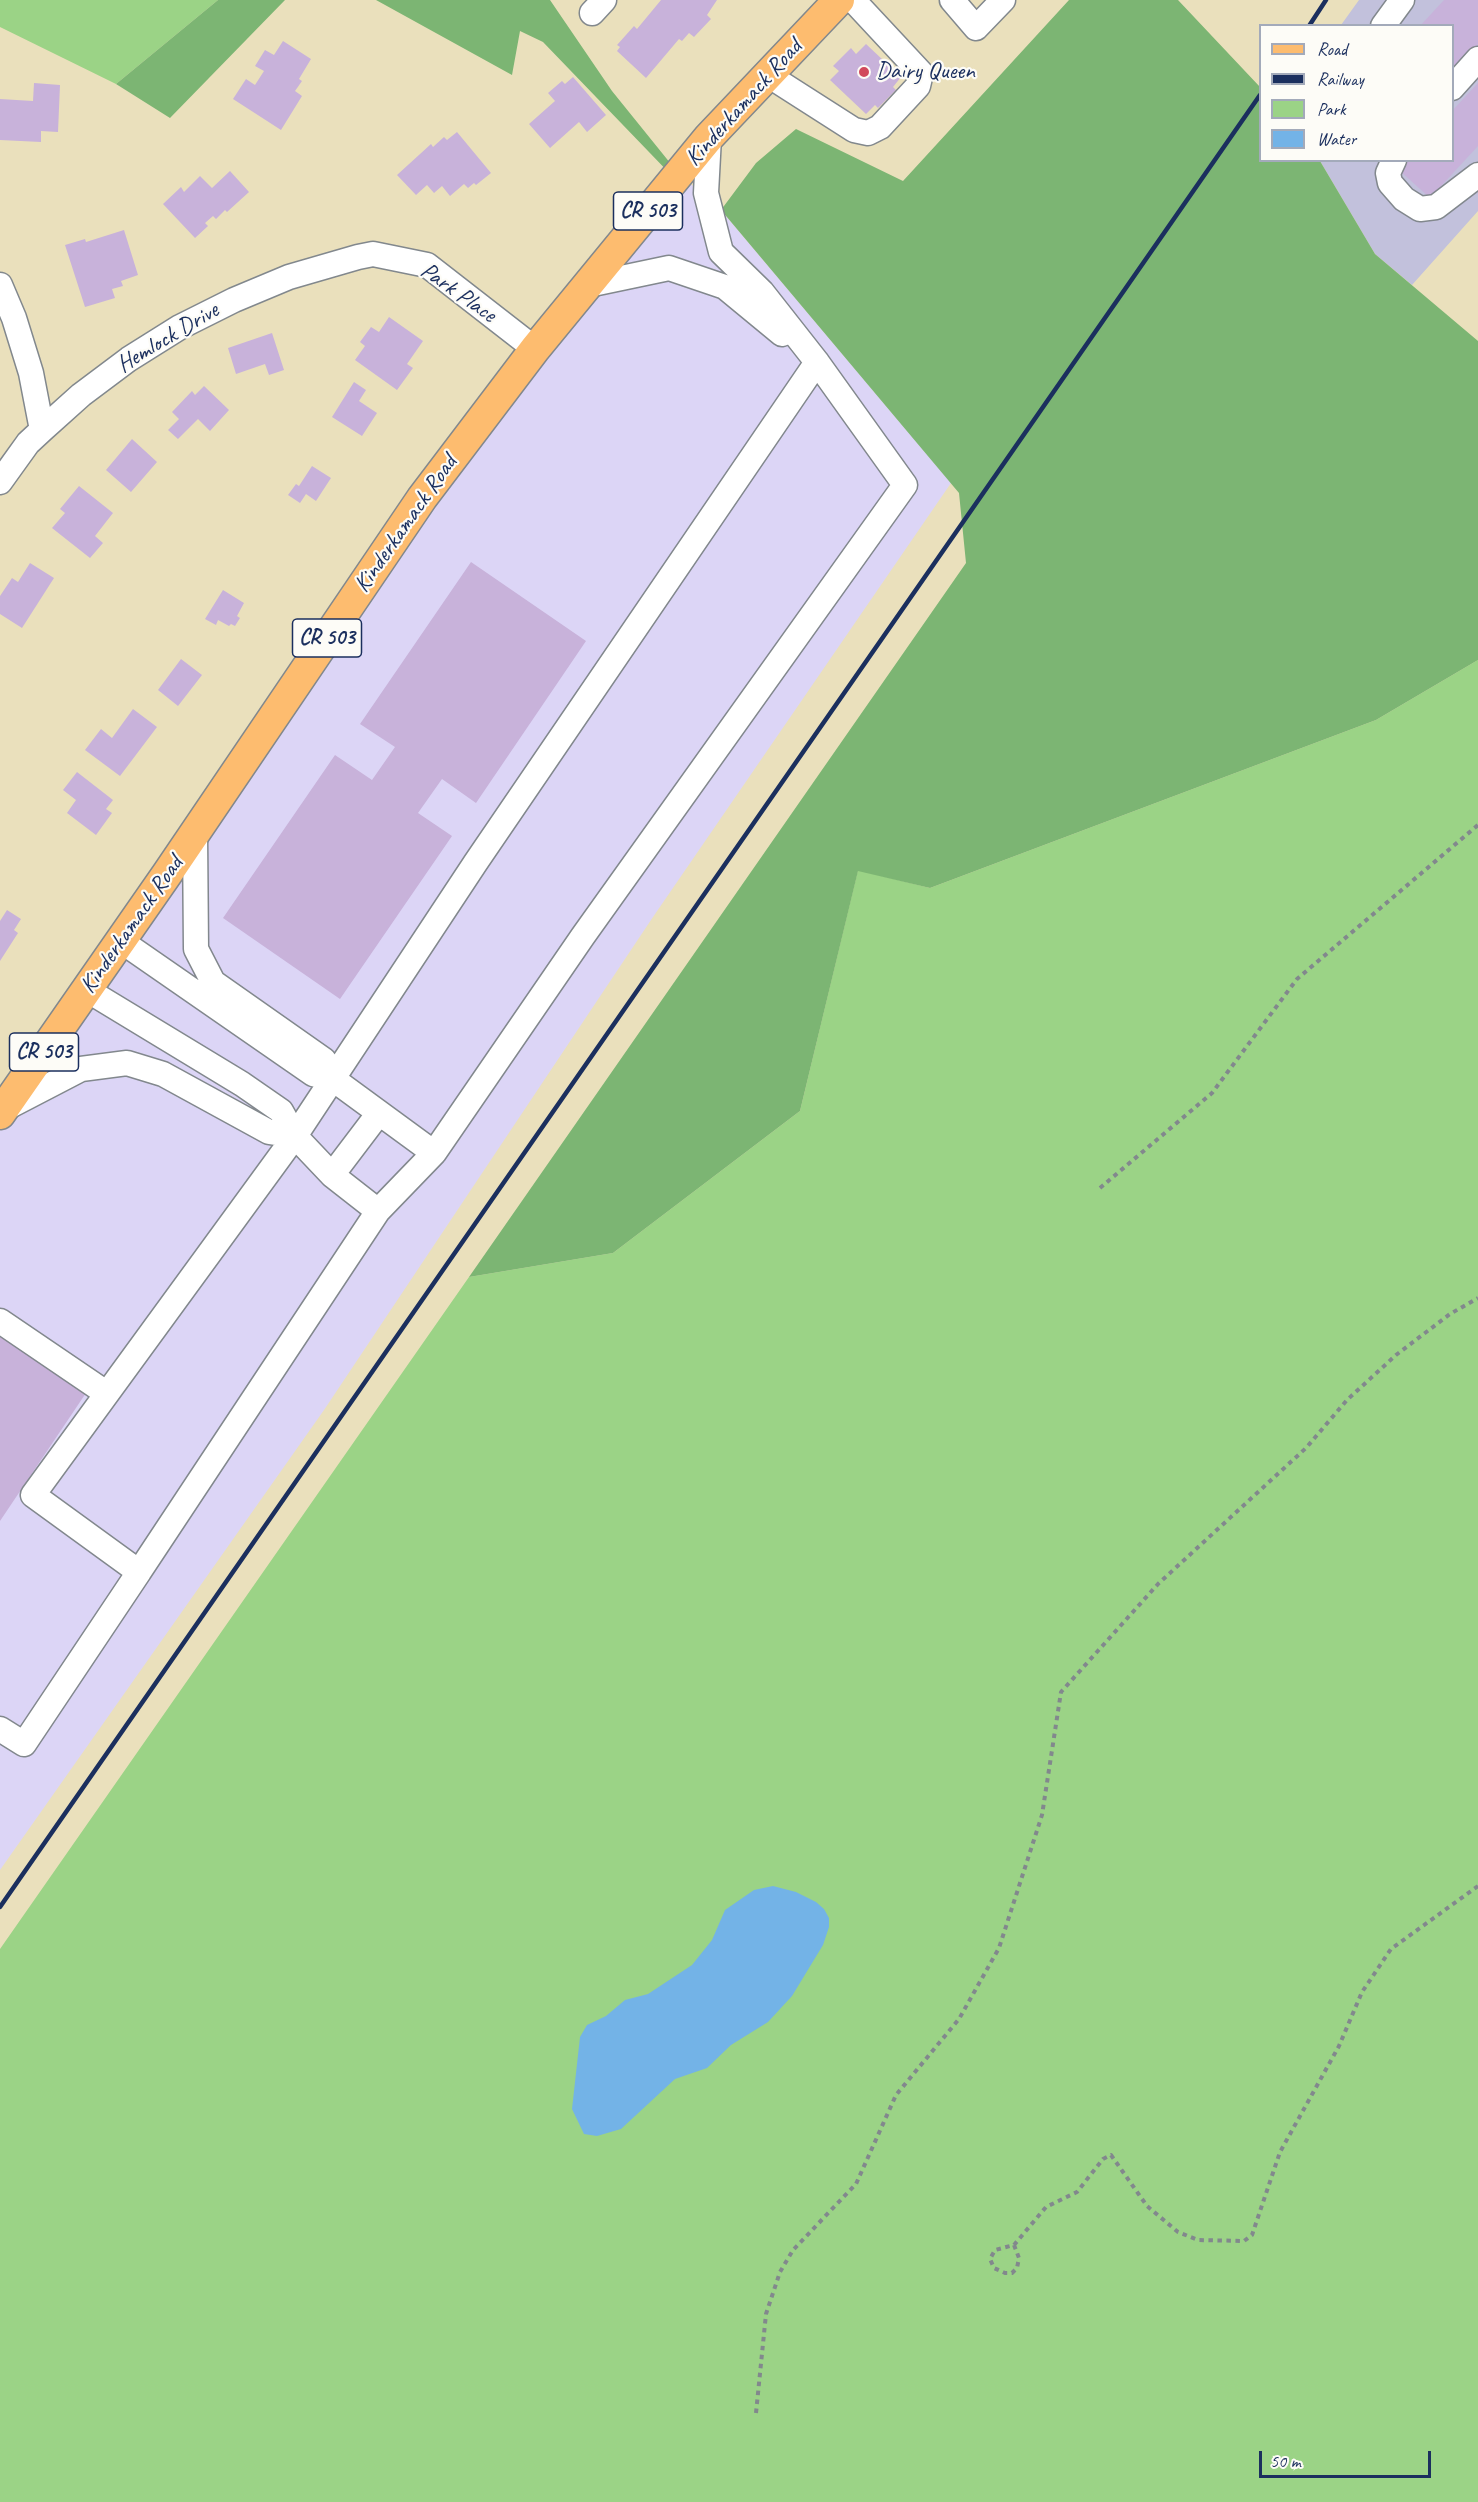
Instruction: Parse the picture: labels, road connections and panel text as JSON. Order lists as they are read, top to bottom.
{
  "streets": {
    "main road": ["Kinderkamack Road", "CR 503"],
    "street": ["Park Place", "Hemlock Drive"]
  },
  "crossings": [
    ["Kinderkamack Road", "Park Place"],
    ["Park Place", "Hemlock Drive"]
  ],
  "places": ["Dairy Queen"],
  "legend": [
    "Road",
    "Railway",
    "Park",
    "Water"
  ],
  "scale_bar": "50 m"
}
